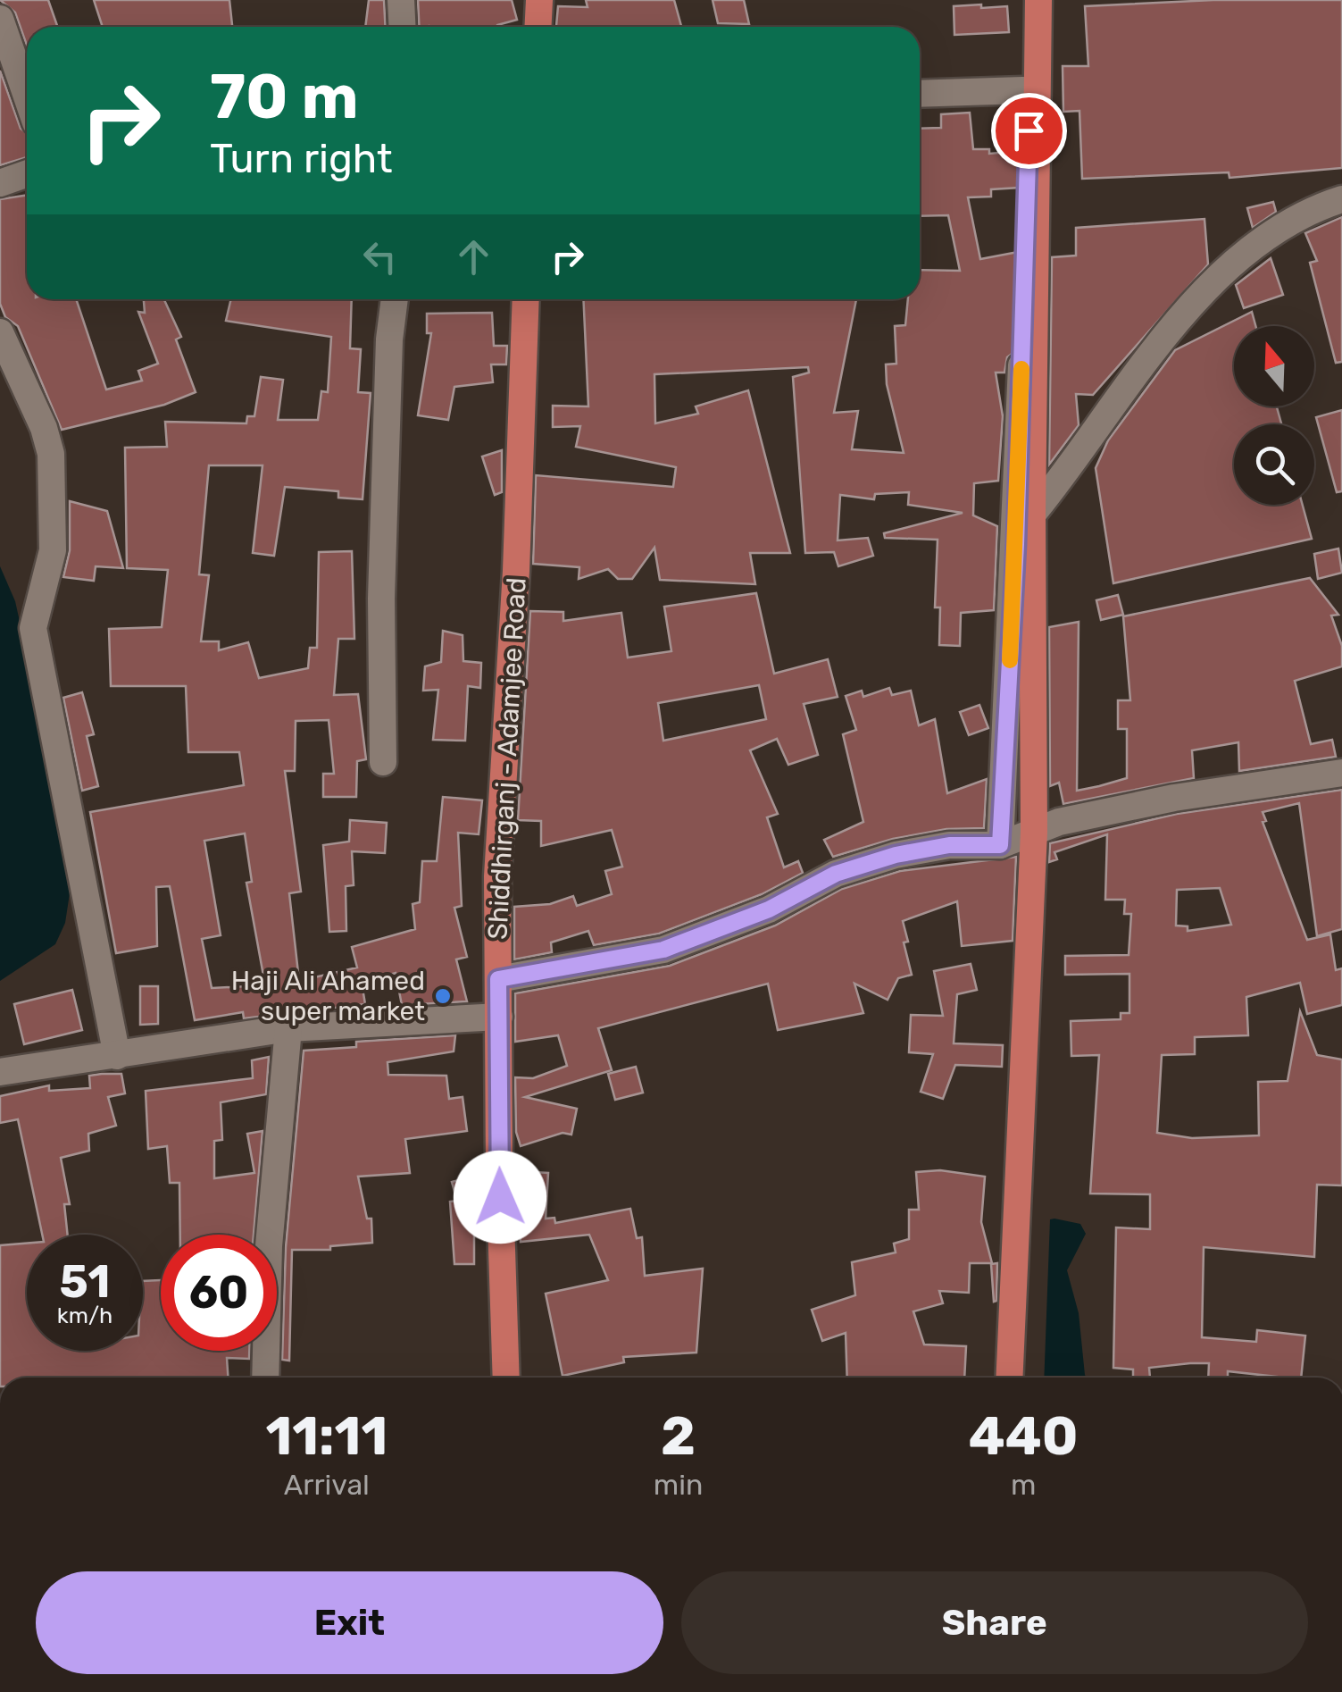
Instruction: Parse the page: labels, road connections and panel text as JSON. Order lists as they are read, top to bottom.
{
  "streets": {
    "main road": ["Shiddhirganj - Adamjee Road"]
  },
  "places": ["Haji Ali Ahamed super market"],
  "north": "top",
  "page": {
    "turn": ["70 m", "Turn right"],
    "speed": "51 km/h",
    "limit": "60",
    "eta": [
      "11:11",
      "Arrival",
      "2",
      "min",
      "440",
      "m"
    ],
    "buttons": ["Exit", "Share"]
  }
}
